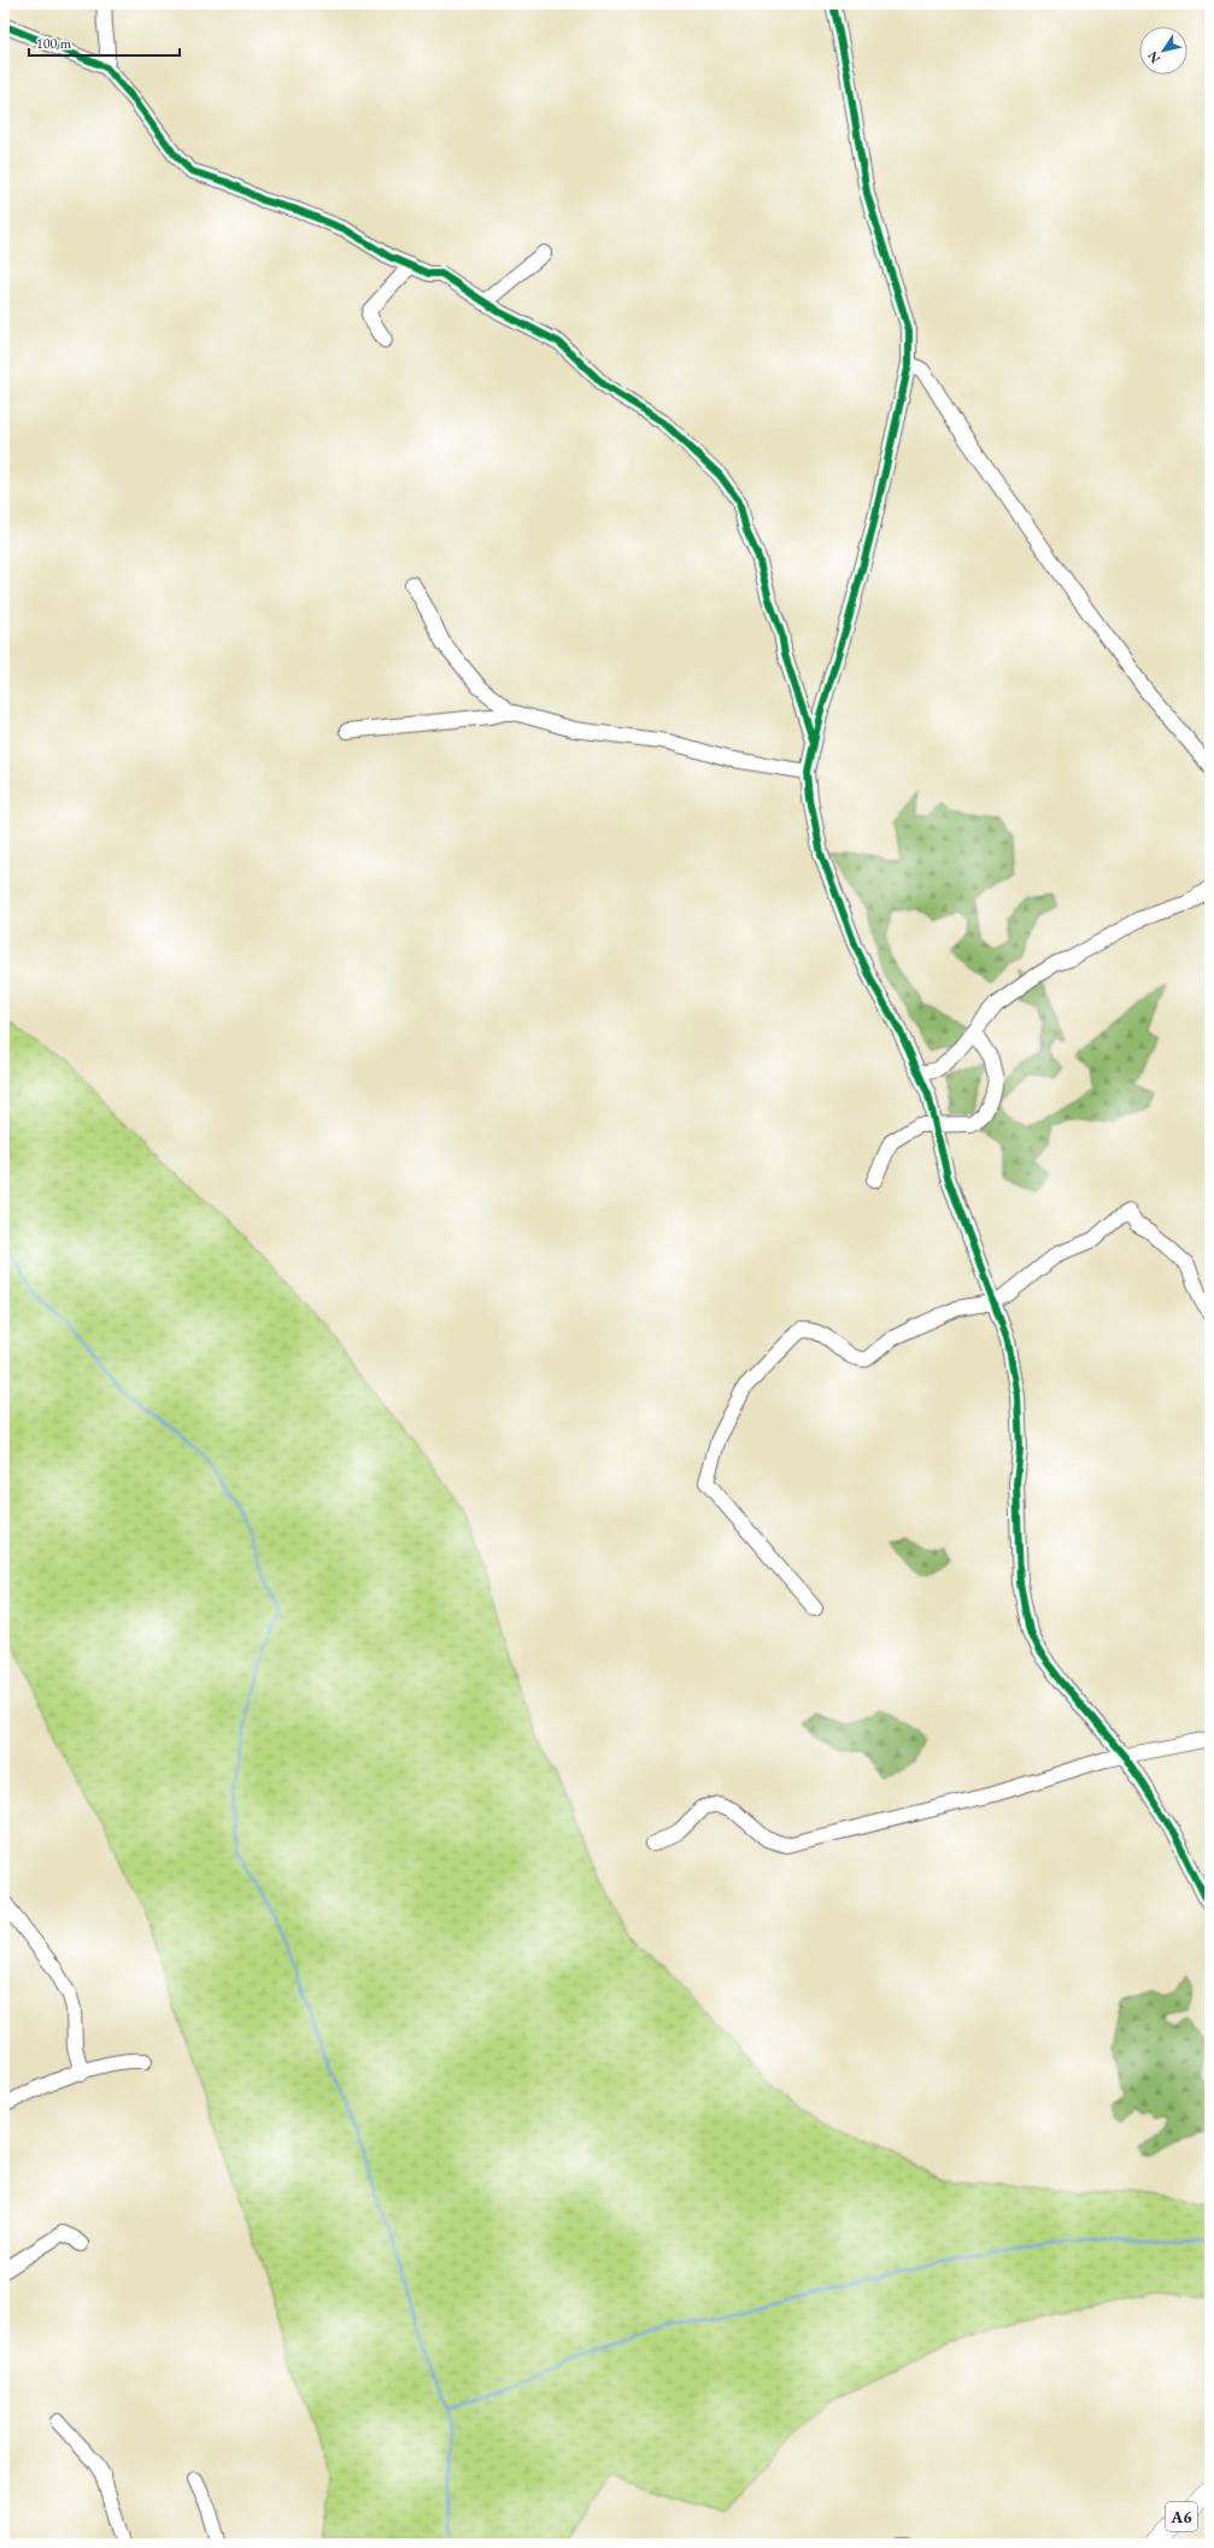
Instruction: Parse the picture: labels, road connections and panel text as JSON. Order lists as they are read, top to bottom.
{
  "streets": {
    "main road": ["A6"]
  },
  "scale_bar": "100 m",
  "north": "bottom left"
}
